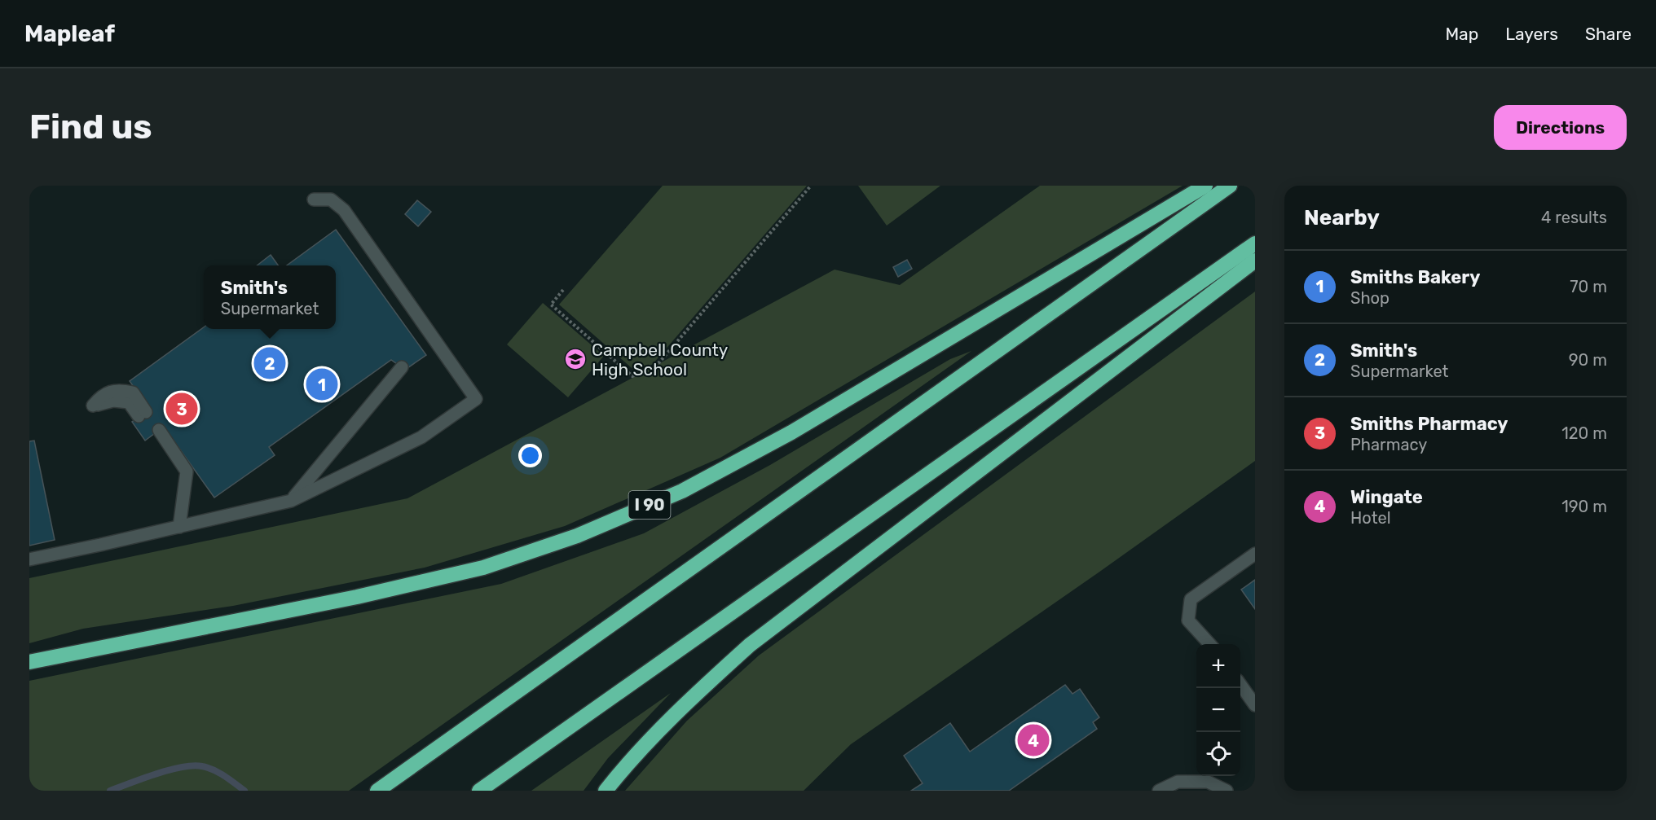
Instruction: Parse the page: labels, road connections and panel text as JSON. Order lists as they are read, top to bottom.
{
  "streets": {
    "highway": ["I 90"]
  },
  "places": {
    "school or university": ["Campbell County High School"]
  },
  "page": {
    "header": "Mapleaf",
    "nav": ["Map", "Layers", "Share"],
    "buttons": "Directions",
    "title": "Find us",
    "heading": ["Nearby", "4 results"],
    "list": [
      {
        "mark": "1",
        "name": "Smiths Bakery",
        "note": "Shop",
        "value": "70 m"
      },
      {
        "mark": "2",
        "name": "Smith's",
        "note": "Supermarket",
        "value": "90 m"
      },
      {
        "mark": "3",
        "name": "Smiths Pharmacy",
        "note": "Pharmacy",
        "value": "120 m"
      },
      {
        "mark": "4",
        "name": "Wingate",
        "note": "Hotel",
        "value": "190 m"
      }
    ],
    "popup": ["Smith's", "Supermarket"],
    "pins": [
      "2",
      "1",
      "3",
      "4"
    ],
    "map_buttons": ["+", "−"]
  }
}
